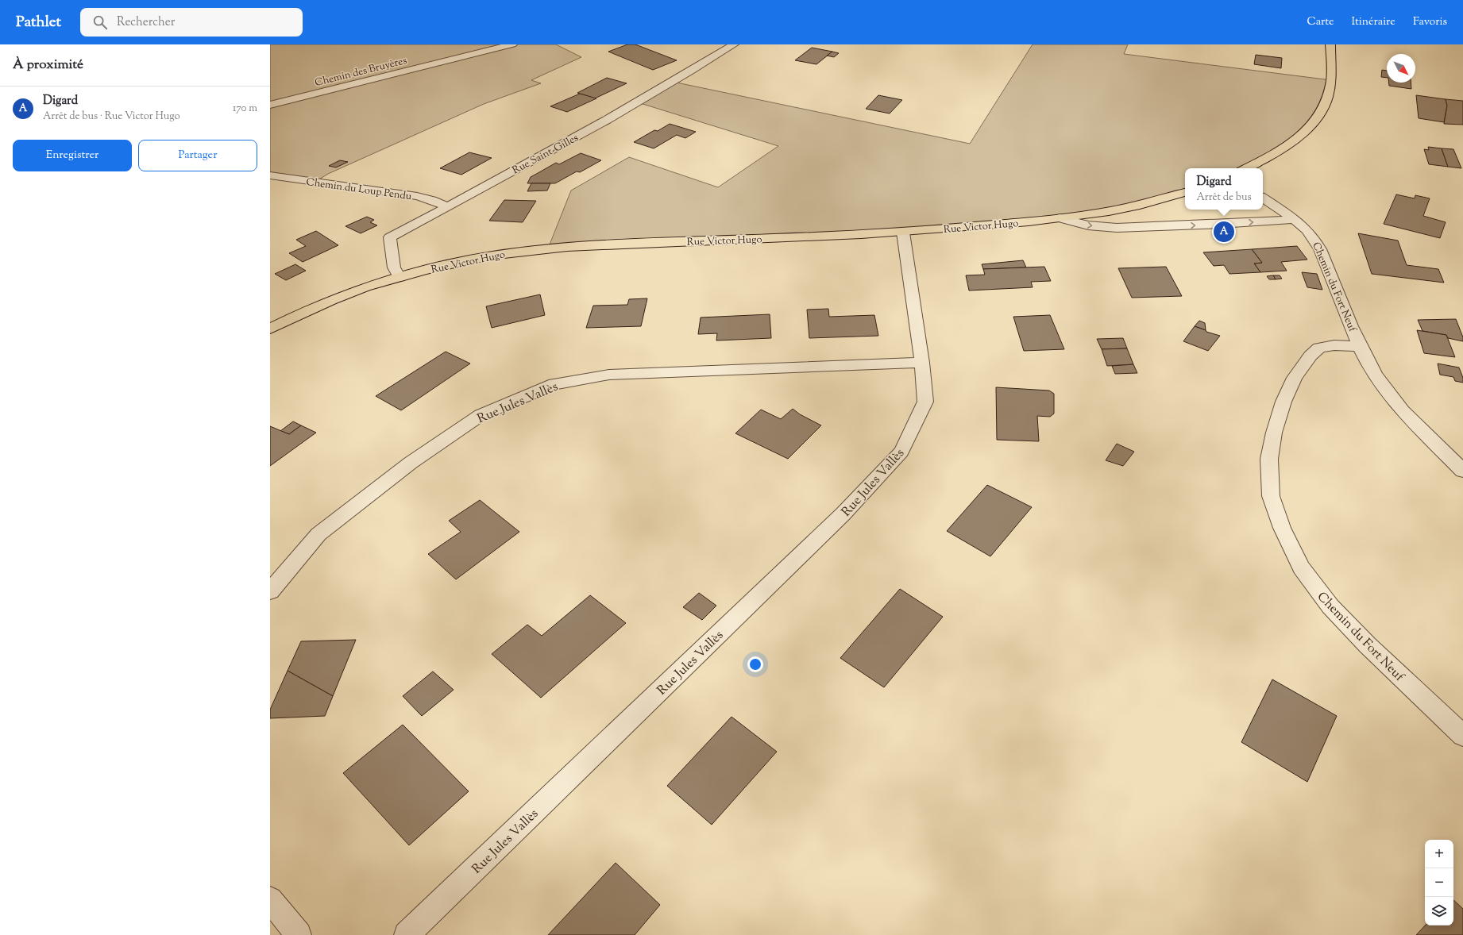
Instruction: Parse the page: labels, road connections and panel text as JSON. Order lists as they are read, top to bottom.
{
  "streets": {
    "main road": ["Rue Victor Hugo"],
    "street": [
      "Chemin des Bruyères",
      "Rue Saint-Gilles",
      "Chemin du Loup Pendu",
      "Chemin du Fort Neuf",
      "Rue Jules Vallès"
    ]
  },
  "crossings": [
    ["Rue Saint-Gilles", "Chemin du Loup Pendu"],
    ["Rue Saint-Gilles", "Rue Victor Hugo"],
    ["Rue Victor Hugo", "Rue Jules Vallès"]
  ],
  "north": "bottom right",
  "page": {
    "header": "Pathlet",
    "search": "Rechercher",
    "nav": ["Carte", "Itinéraire", "Favoris"],
    "heading": "À proximité",
    "list": [
      {
        "mark": "A",
        "name": "Digard",
        "note": "Arrêt de bus · Rue Victor Hugo",
        "value": "170 m"
      }
    ],
    "buttons": ["Enregistrer", "Partager"],
    "popup": ["Digard", "Arrêt de bus"],
    "pins": "A",
    "map_buttons": ["+", "−"]
  }
}
